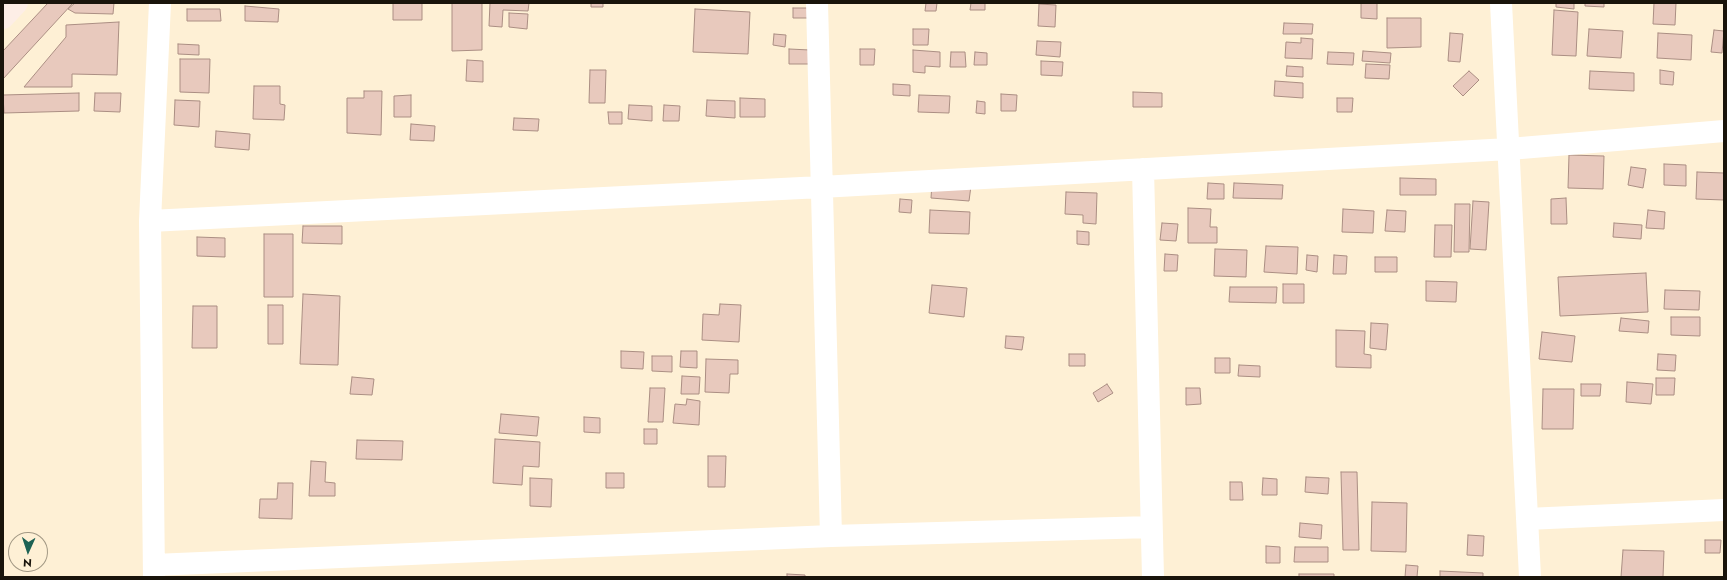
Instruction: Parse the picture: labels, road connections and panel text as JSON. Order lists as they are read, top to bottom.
{
  "north": "bottom"
}
